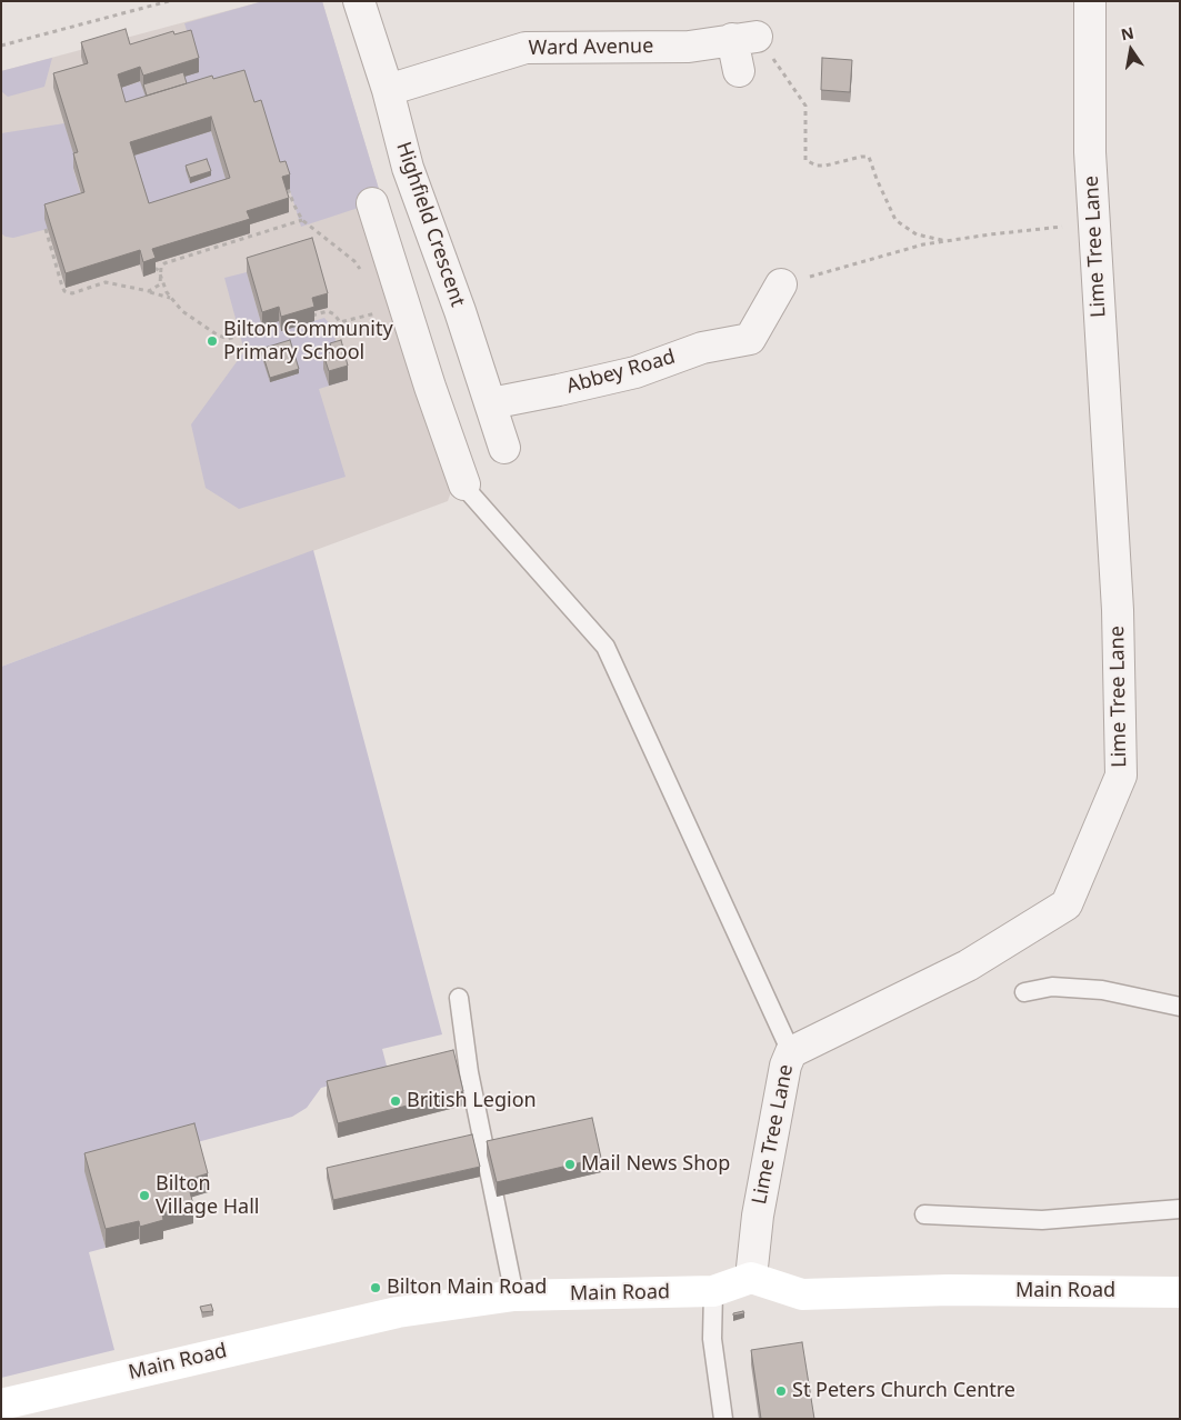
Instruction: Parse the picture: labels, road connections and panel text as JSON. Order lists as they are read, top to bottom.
{
  "streets": {
    "main road": ["Main Road"],
    "street": [
      "Ward Avenue",
      "Highfield Crescent",
      "Lime Tree Lane",
      "Abbey Road"
    ]
  },
  "crossings": [
    ["Ward Avenue", "Highfield Crescent"],
    ["Highfield Crescent", "Abbey Road"],
    ["Lime Tree Lane", "Main Road"]
  ],
  "places": [
    "Bilton Community Primary School",
    "British Legion",
    "Mail News Shop",
    "Bilton Village Hall",
    "Bilton Main Road",
    "St Peters Church Centre"
  ],
  "north": "top"
}
